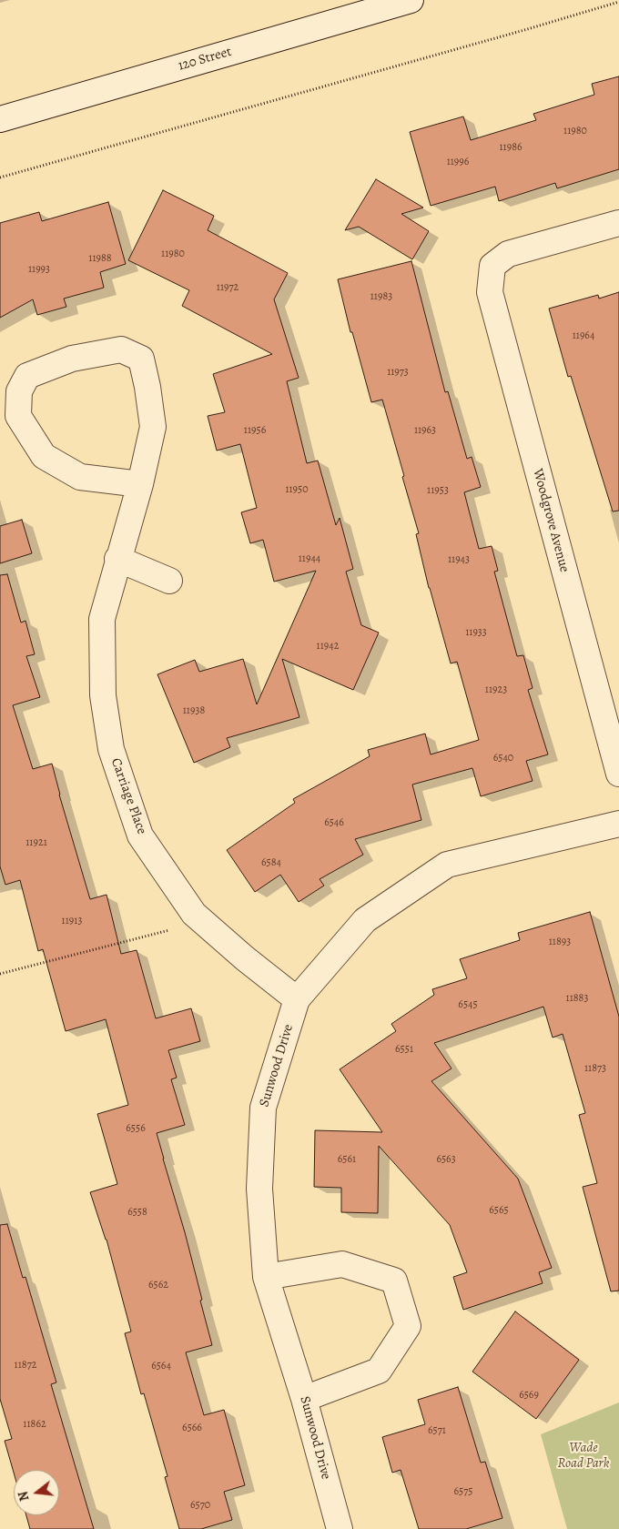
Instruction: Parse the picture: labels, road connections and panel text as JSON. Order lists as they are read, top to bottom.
{
  "streets": {
    "street": [
      "120 Street",
      "Woodgrove Avenue",
      "Carriage Place",
      "Sunwood Drive"
    ]
  },
  "crossings": [
    ["Carriage Place", "Sunwood Drive"]
  ],
  "parks": ["Wade Road Park"],
  "house_numbers": [
    "11980",
    "11986",
    "11996",
    "11980",
    "11988",
    "11993",
    "11972",
    "11983",
    "11964",
    "11973",
    "11956",
    "11963",
    "11950",
    "11953",
    "11944",
    "11943",
    "11933",
    "11942",
    "11923",
    "11938",
    "6540",
    "6546",
    "11921",
    "6584",
    "11913",
    "11893",
    "11883",
    "6545",
    "6551",
    "11873",
    "6556",
    "6561",
    "6563",
    "6565",
    "6558",
    "6562",
    "11872",
    "6564",
    "6569",
    "11862",
    "6566",
    "6571",
    "6575",
    "6570"
  ],
  "north": "left"
}
